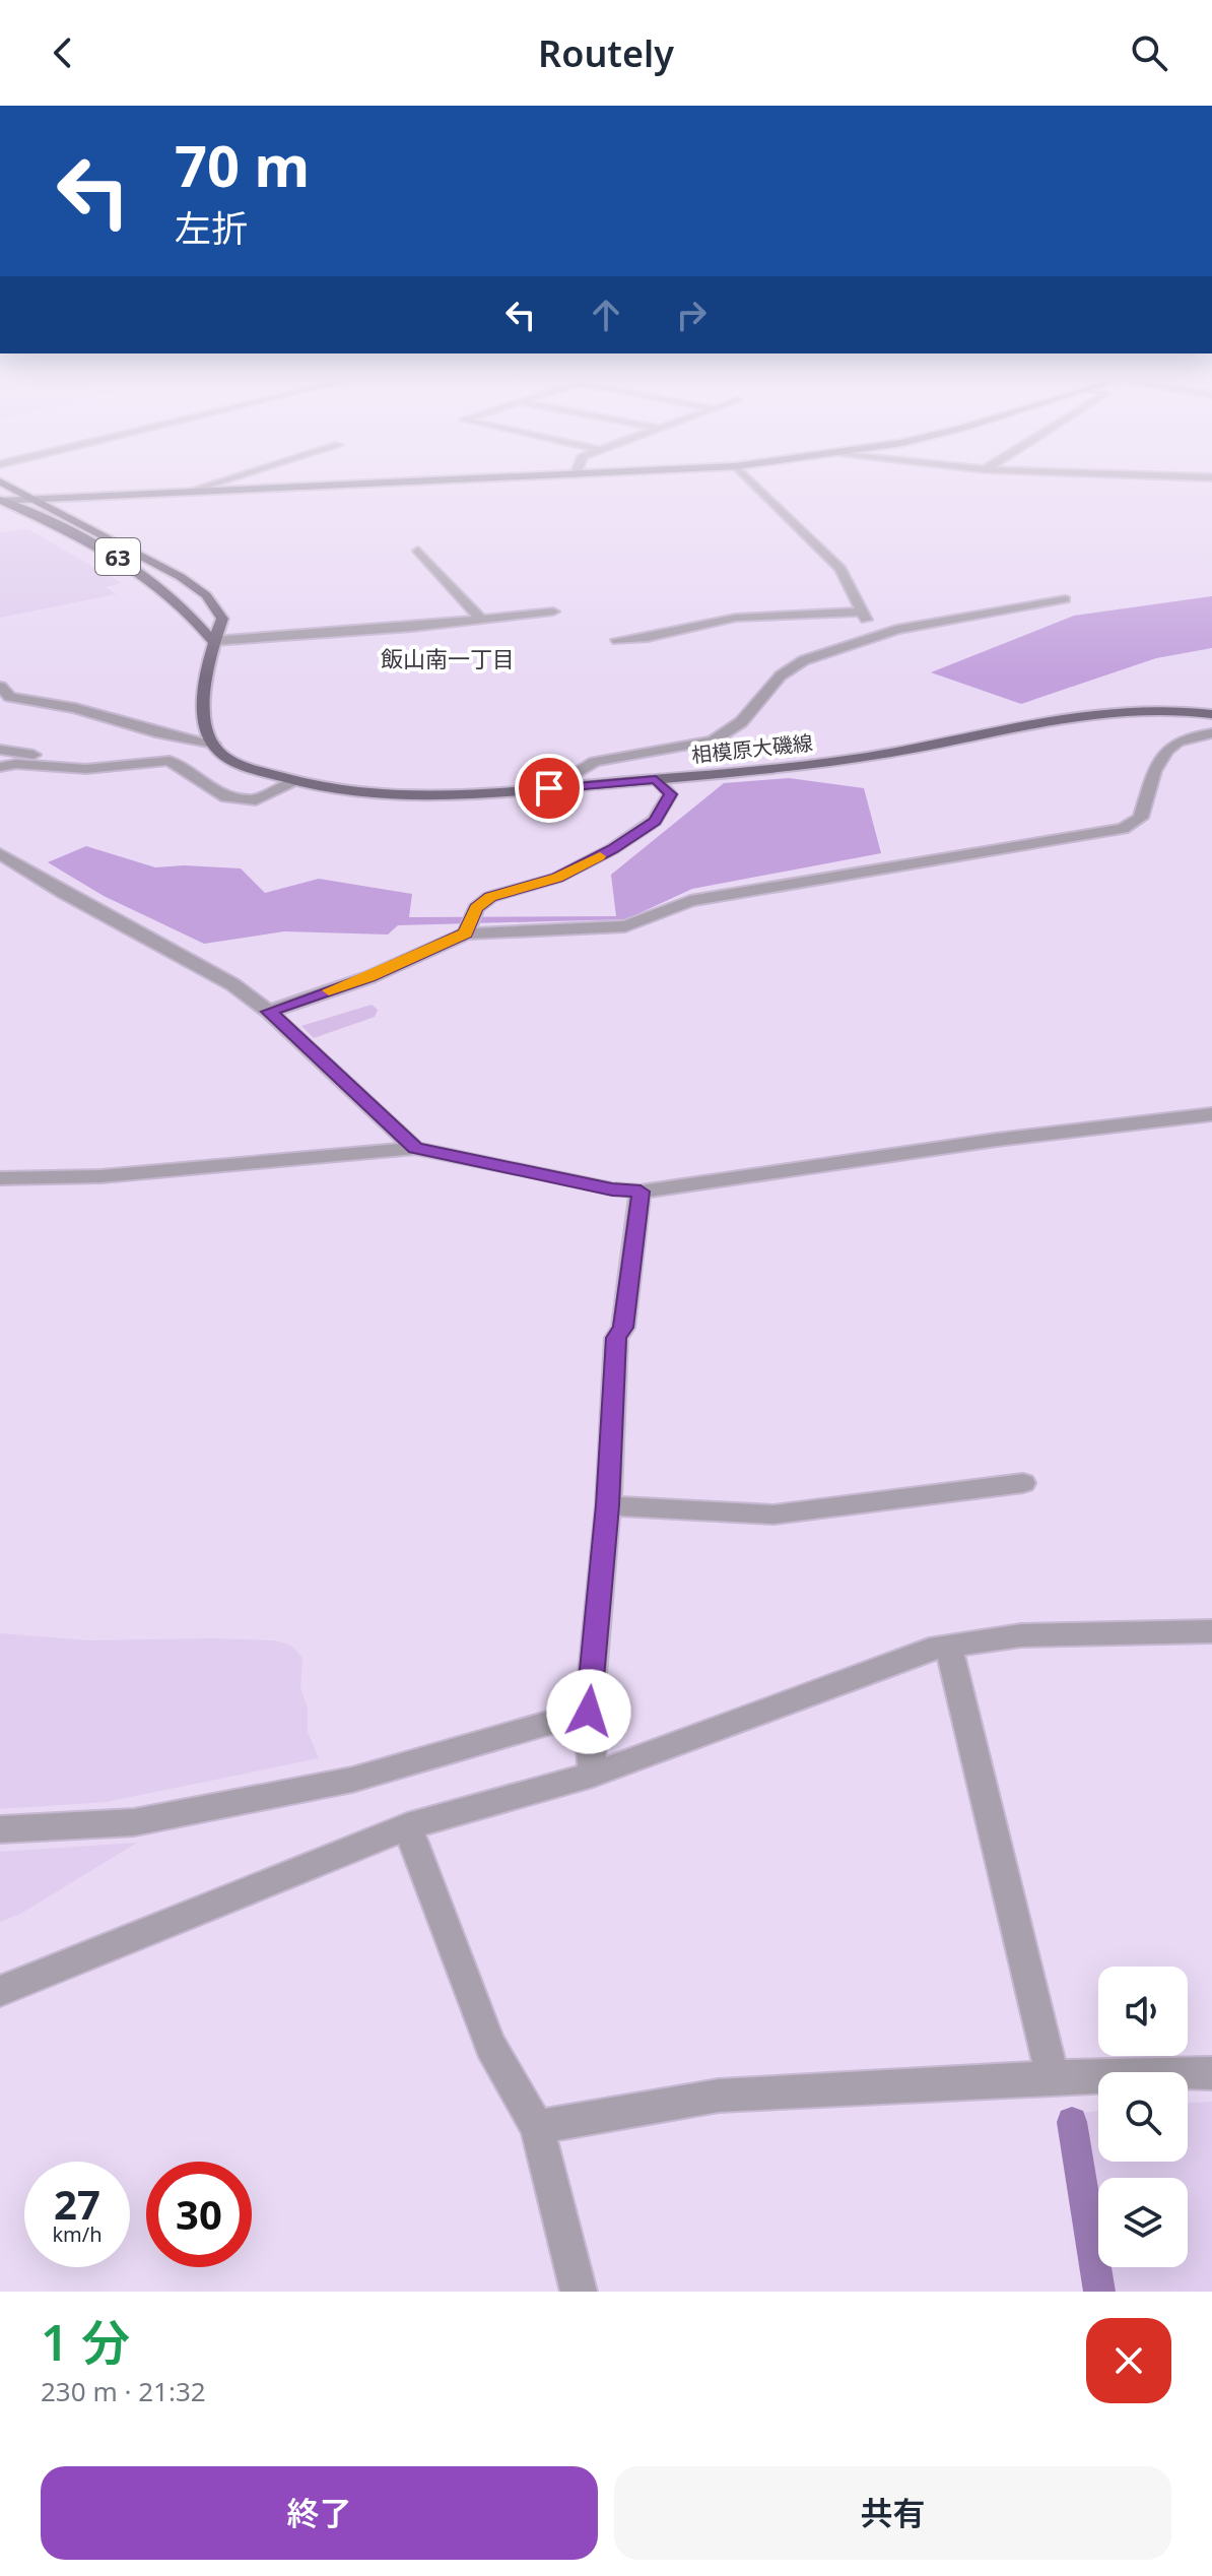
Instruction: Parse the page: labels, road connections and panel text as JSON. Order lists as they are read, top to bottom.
{
  "streets": {
    "main road": ["63", "相模原大磯線"]
  },
  "crossings": [
    ["63", "相模原大磯線"]
  ],
  "districts": ["飯山南一丁目"],
  "page": {
    "header": "Routely",
    "turn": ["70 m", "左折"],
    "speed": "27 km/h",
    "limit": "30",
    "heading": ["1 分", "230 m · 21:32"],
    "buttons": ["終了", "共有"]
  }
}
